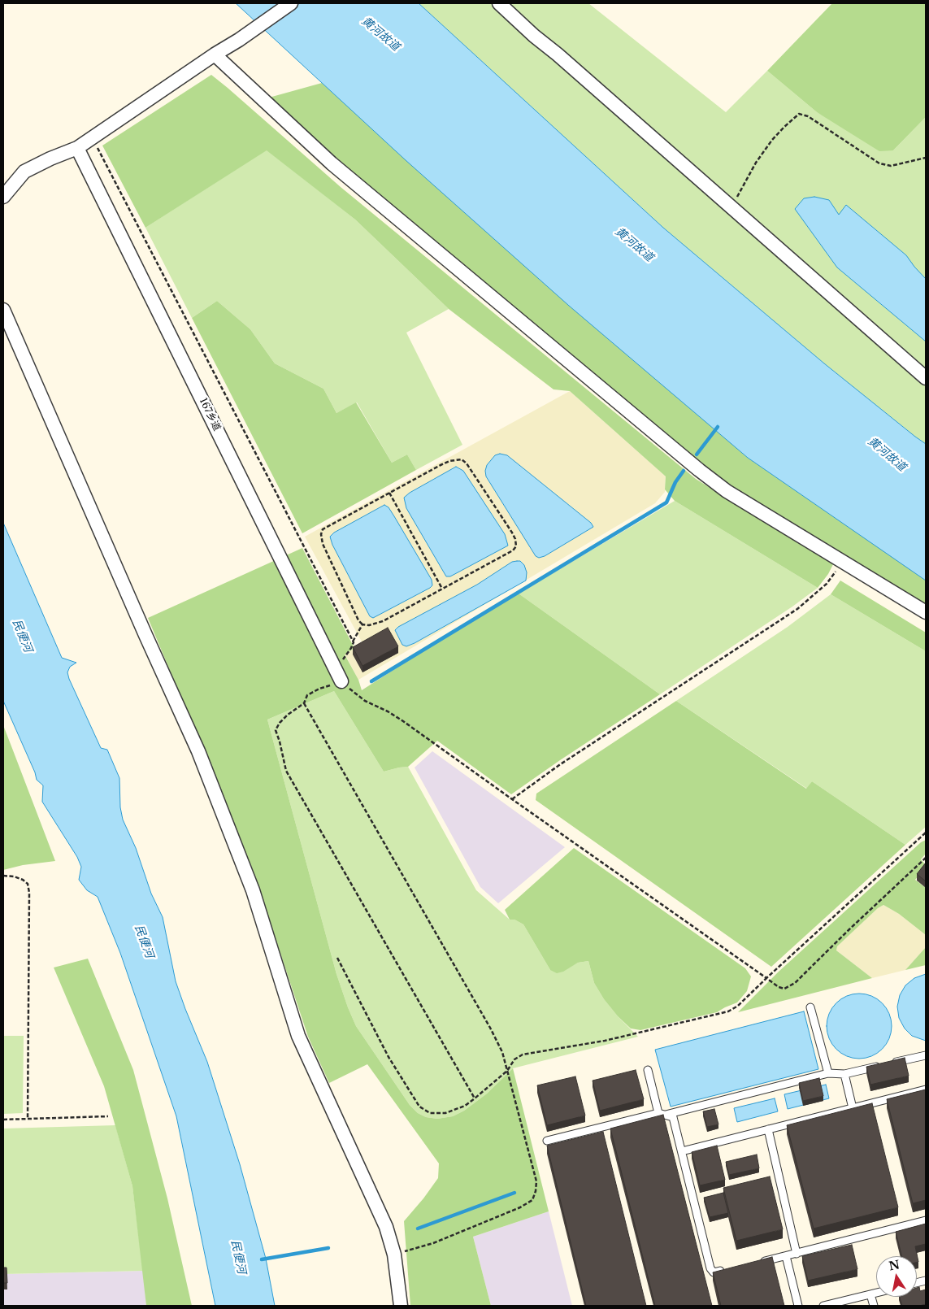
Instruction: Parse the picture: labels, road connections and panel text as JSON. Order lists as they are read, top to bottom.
{
  "streets": {
    "street": ["167乡道"]
  },
  "water": ["黄河故道", "民便河"],
  "north": "top"
}
